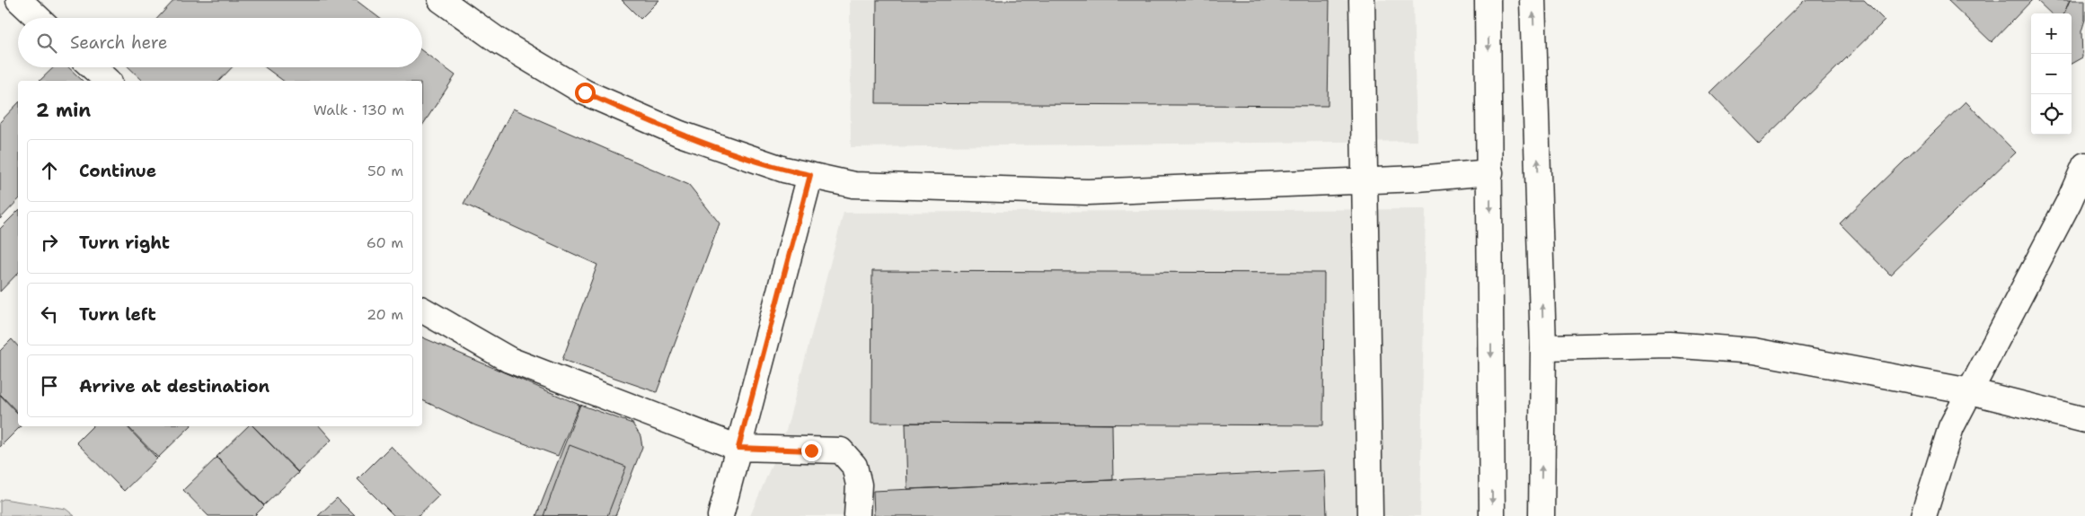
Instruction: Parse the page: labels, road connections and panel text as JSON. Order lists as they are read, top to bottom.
{
  "page": {
    "map_buttons": ["+", "−"],
    "search": "Search here",
    "heading": ["2 min", "Walk · 130 m"],
    "list": [
      ["Continue", "50 m"],
      ["Turn right", "60 m"],
      ["Turn left", "20 m"],
      "Arrive at destination"
    ]
  }
}
